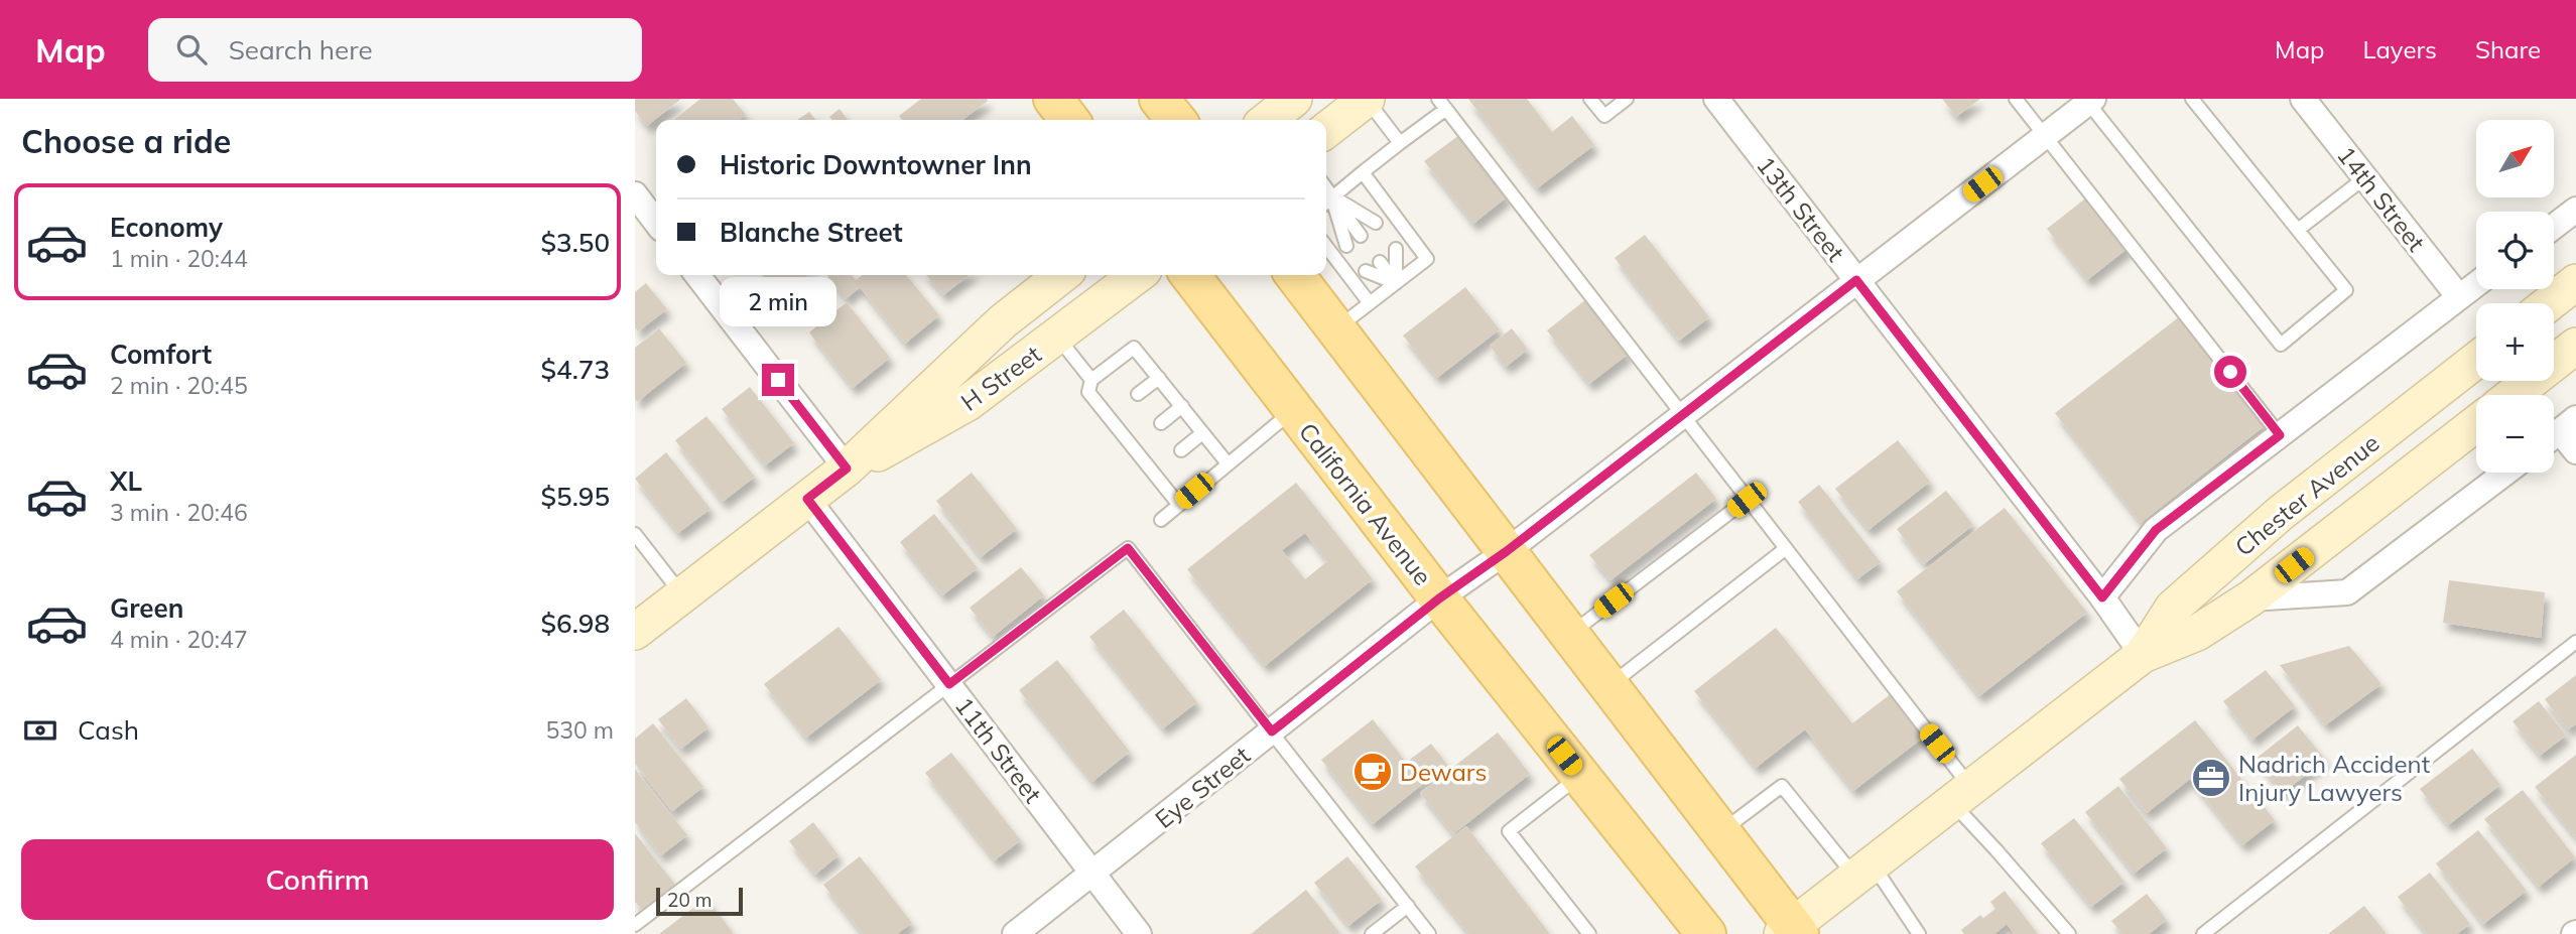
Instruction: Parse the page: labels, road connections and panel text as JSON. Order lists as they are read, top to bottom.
{
  "streets": {
    "main road": ["H Street", "Chester Avenue", "California Avenue"],
    "street": [
      "14th Street",
      "13th Street",
      "11th Street",
      "Eye Street"
    ]
  },
  "crossings": [
    ["13th Street", "Chester Avenue"],
    ["13th Street", "Eye Street"],
    ["H Street", "11th Street"],
    ["California Avenue", "Eye Street"],
    ["11th Street", "Eye Street"]
  ],
  "places": {
    "cafe": ["Dewars"],
    "office": ["Nadrich Accident Injury Lawyers"]
  },
  "scale_bar": "20 m",
  "north": "top right",
  "page": {
    "header": "Map",
    "search": "Search here",
    "nav": ["Map", "Layers", "Share"],
    "heading": "Choose a ride",
    "map_buttons": ["+", "−"],
    "banner": ["Historic Downtowner Inn", "Blanche Street"],
    "list": [
      {
        "name": "Economy",
        "note": "1 min · 20:44",
        "value": "$3.50"
      },
      {
        "name": "Comfort",
        "note": "2 min · 20:45",
        "value": "$4.73"
      },
      {
        "name": "XL",
        "note": "3 min · 20:46",
        "value": "$5.95"
      },
      {
        "name": "Green",
        "note": "4 min · 20:47",
        "value": "$6.98"
      }
    ],
    "bubble": "2 min",
    "pay": ["Cash", "530 m"],
    "buttons": "Confirm",
    "scale": "20 m"
  }
}
